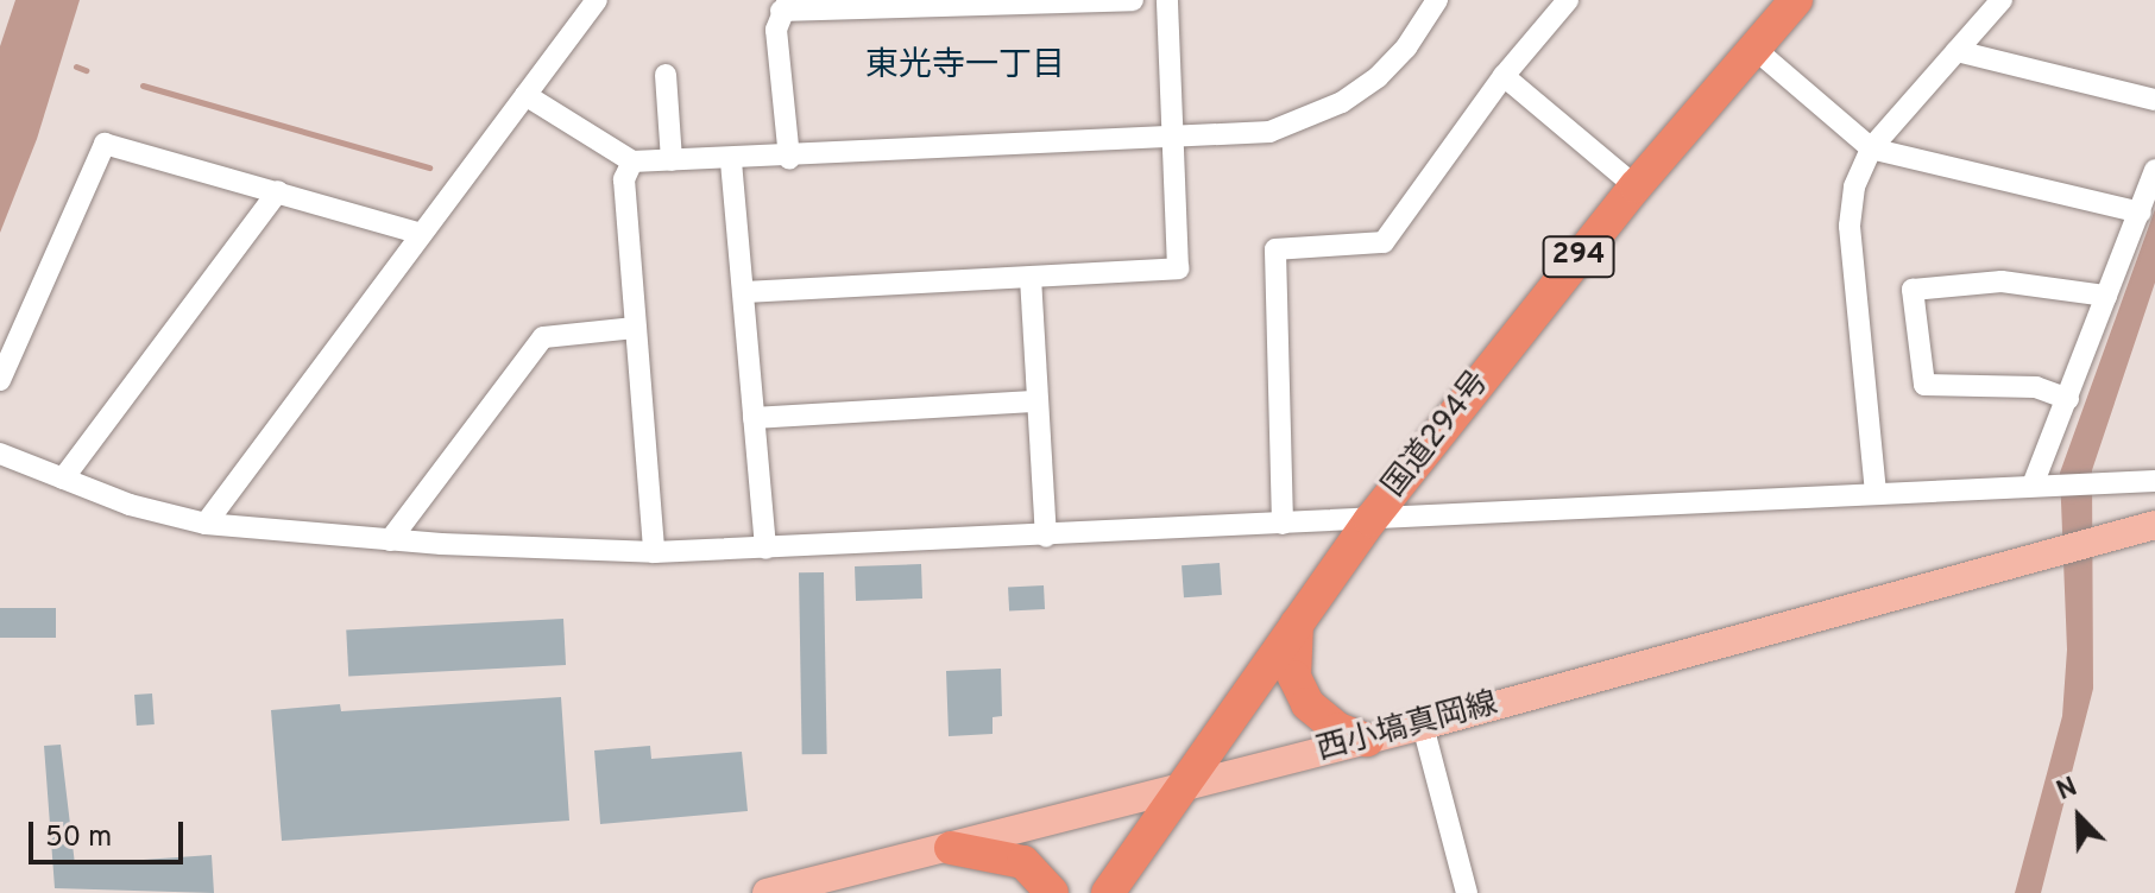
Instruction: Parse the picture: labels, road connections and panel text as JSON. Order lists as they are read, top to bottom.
{
  "streets": {
    "highway": ["294", "国道294号"],
    "main road": ["西小塙真岡線"]
  },
  "crossings": [
    ["国道294号", "西小塙真岡線"]
  ],
  "districts": ["東光寺一丁目"],
  "scale_bar": "50 m",
  "north": "top left"
}
